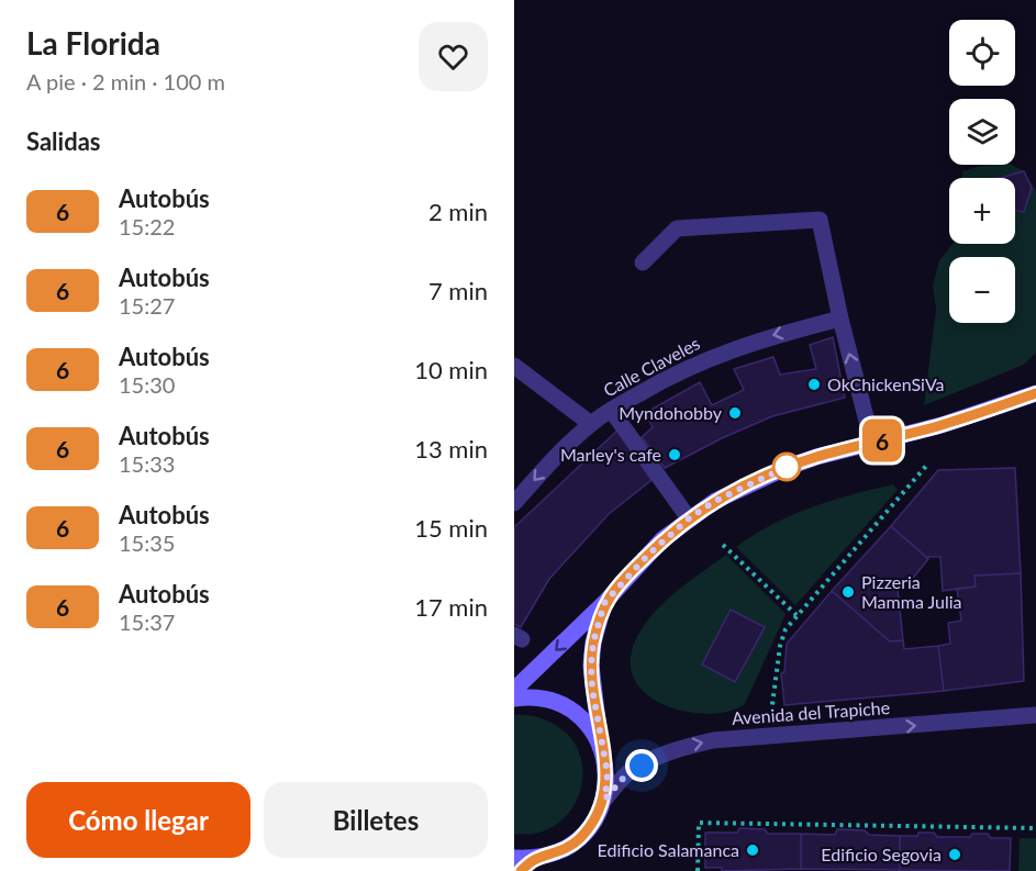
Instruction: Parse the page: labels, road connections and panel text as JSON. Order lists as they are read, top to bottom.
{
  "streets": {
    "street": ["Calle Claveles", "Avenida del Trapiche"]
  },
  "one_way": ["Calle Claveles", "Avenida del Trapiche"],
  "places": [
    "OkChickenSiVa",
    "Myndohobby",
    "Marley's cafe",
    "Pizzeria Mamma Julia",
    "Edificio Salamanca",
    "Edificio Segovia"
  ],
  "lines": ["bus line 6"],
  "page": {
    "heading": [
      ["La Florida", "A pie · 2 min · 100 m"],
      "Salidas"
    ],
    "on_map": "6",
    "map_buttons": ["+", "−"],
    "list": [
      {
        "mark": "6",
        "name": "Autobús",
        "note": "15:22",
        "value": "2 min"
      },
      {
        "mark": "6",
        "name": "Autobús",
        "note": "15:27",
        "value": "7 min"
      },
      {
        "mark": "6",
        "name": "Autobús",
        "note": "15:30",
        "value": "10 min"
      },
      {
        "mark": "6",
        "name": "Autobús",
        "note": "15:33",
        "value": "13 min"
      },
      {
        "mark": "6",
        "name": "Autobús",
        "note": "15:35",
        "value": "15 min"
      },
      {
        "mark": "6",
        "name": "Autobús",
        "note": "15:37",
        "value": "17 min"
      }
    ],
    "buttons": ["Cómo llegar", "Billetes"]
  }
}
